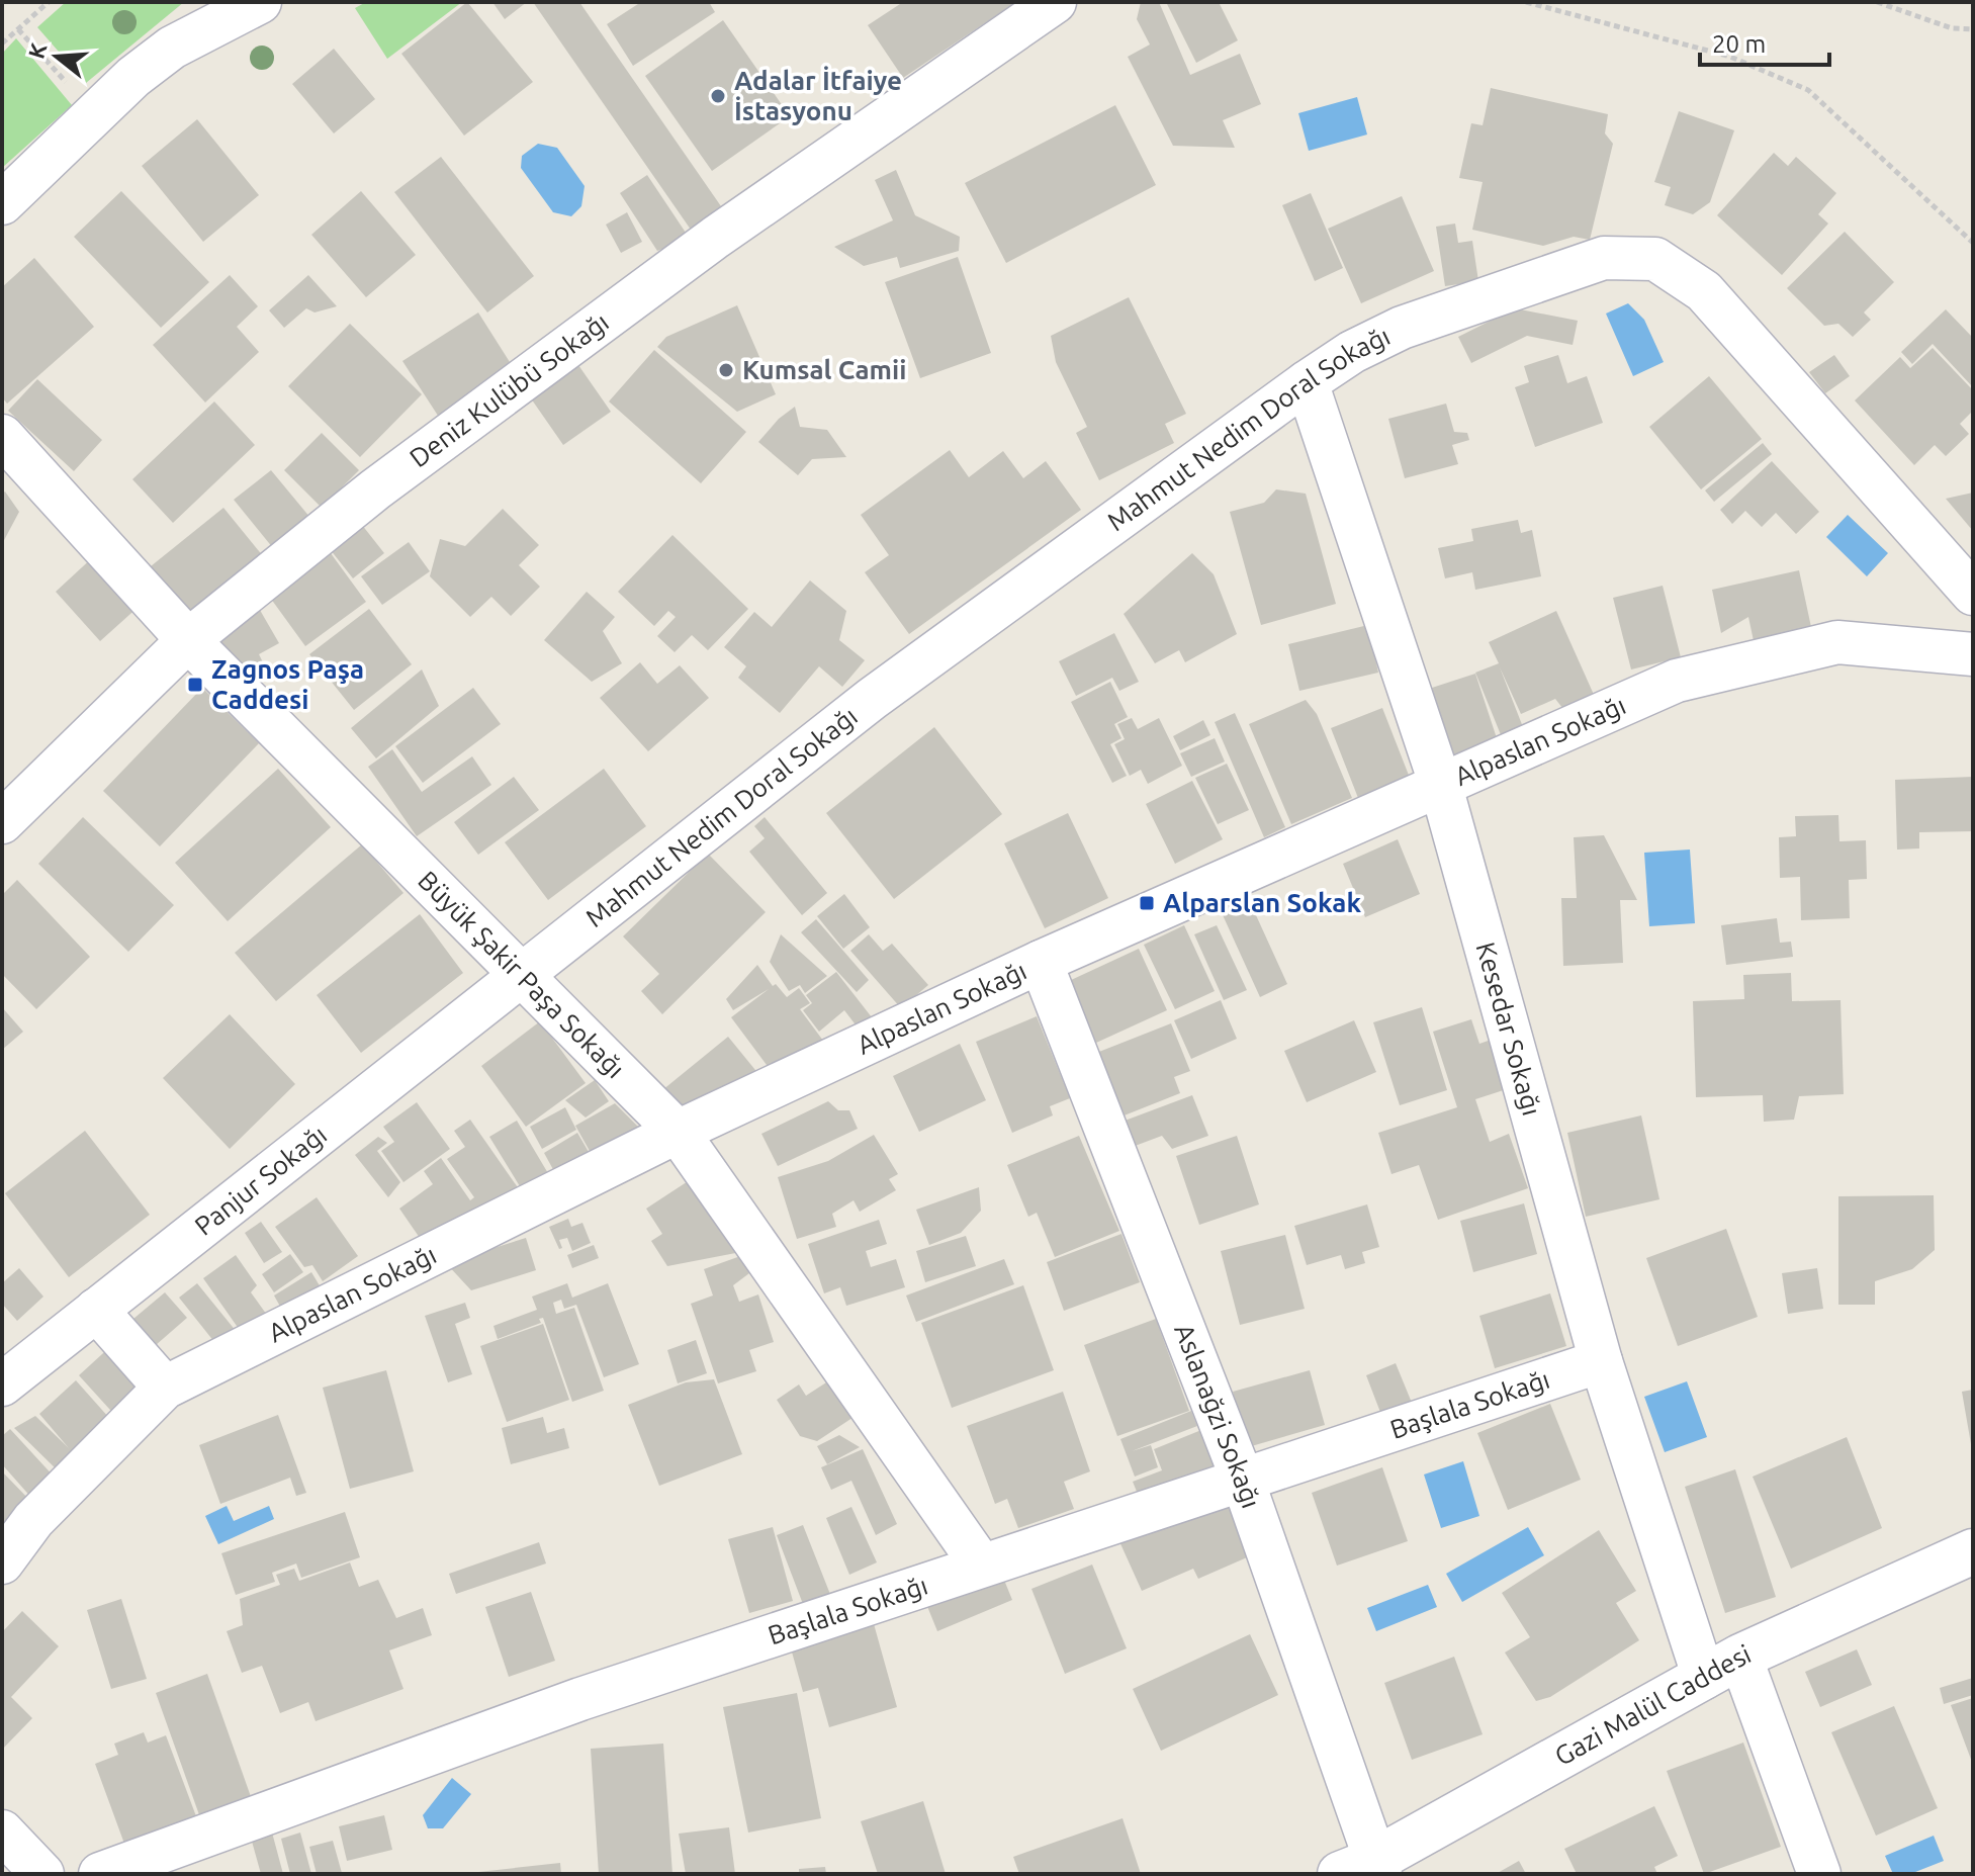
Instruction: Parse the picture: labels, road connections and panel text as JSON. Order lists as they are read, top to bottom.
{
  "streets": {
    "street": [
      "Deniz Kulübü Sokağı",
      "Mahmut Nedim Doral Sokağı",
      "Alpaslan Sokağı",
      "Büyük Şakir Paşa Sokağı",
      "Kesedar Sokağı",
      "Panjur Sokağı",
      "Başlala Sokağı",
      "Aslanağzi Sokağı",
      "Gazi Malül Caddesi"
    ]
  },
  "crossings": [
    ["Deniz Kulübü Sokağı", "Büyük Şakir Paşa Sokağı"],
    ["Mahmut Nedim Doral Sokağı", "Büyük Şakir Paşa Sokağı"],
    ["Mahmut Nedim Doral Sokağı", "Kesedar Sokağı"],
    ["Mahmut Nedim Doral Sokağı", "Panjur Sokağı"],
    ["Alpaslan Sokağı", "Büyük Şakir Paşa Sokağı"],
    ["Alpaslan Sokağı", "Kesedar Sokağı"],
    ["Alpaslan Sokağı", "Aslanağzi Sokağı"],
    ["Büyük Şakir Paşa Sokağı", "Panjur Sokağı"],
    ["Büyük Şakir Paşa Sokağı", "Başlala Sokağı"],
    ["Kesedar Sokağı", "Başlala Sokağı"],
    ["Kesedar Sokağı", "Gazi Malül Caddesi"],
    ["Başlala Sokağı", "Aslanağzi Sokağı"],
    ["Aslanağzi Sokağı", "Gazi Malül Caddesi"]
  ],
  "places": {
    "other": ["Adalar İtfaiye İstasyonu", "Kumsal Camii"],
    "transit": ["Zagnos Paşa Caddesi", "Alparslan Sokak"]
  },
  "scale_bar": "20 m",
  "north": "left"
}
